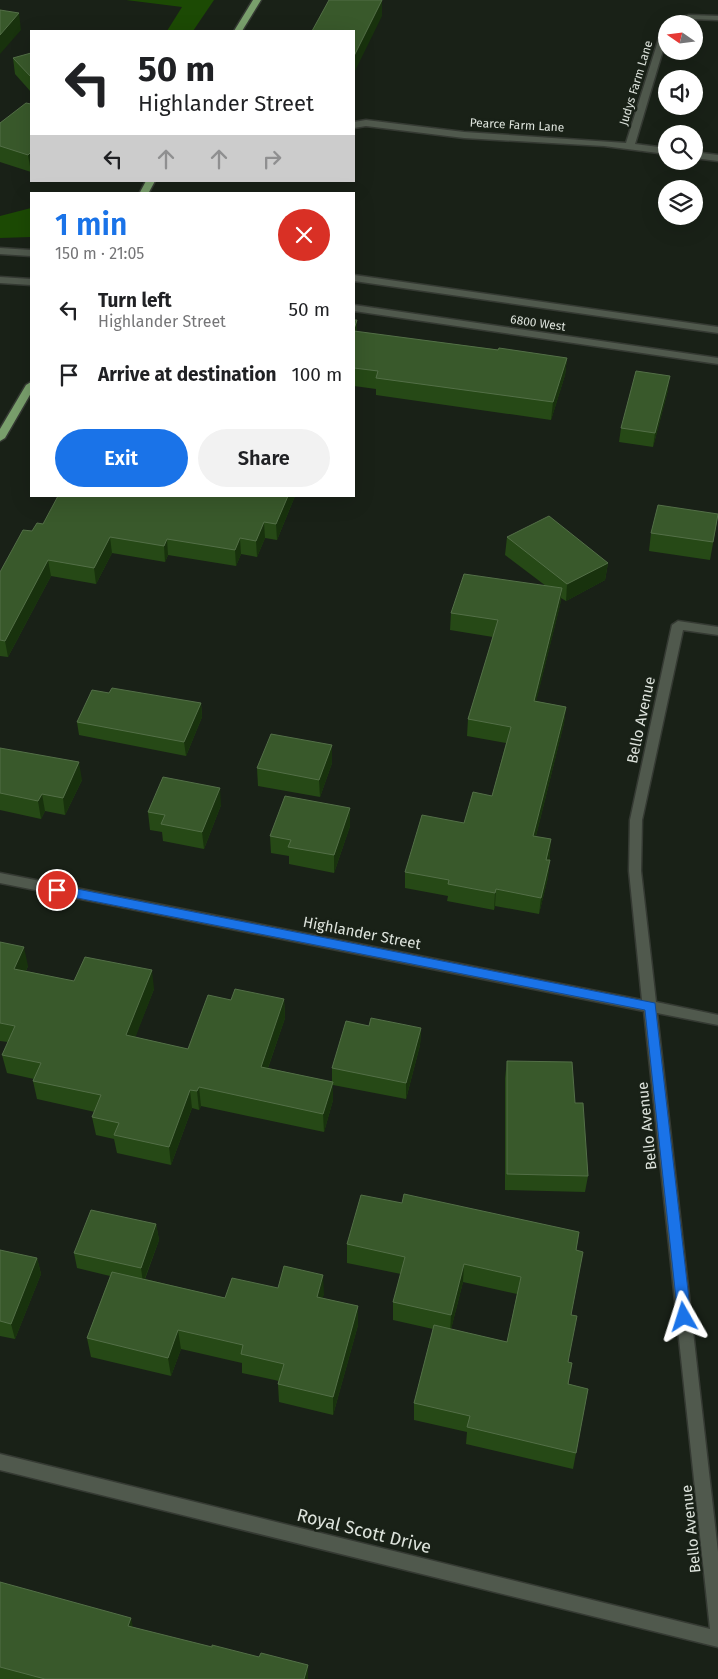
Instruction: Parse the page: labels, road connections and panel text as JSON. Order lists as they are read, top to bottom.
{
  "streets": {
    "street": [
      "Judys Farm Lane",
      "Pearce Farm Lane",
      "6800 West",
      "Bello Avenue",
      "Highlander Street",
      "Royal Scott Drive"
    ]
  },
  "crossings": [
    ["Judys Farm Lane", "Pearce Farm Lane"],
    ["Bello Avenue", "Highlander Street"]
  ],
  "north": "left",
  "page": {
    "turn": ["50 m", "Highlander Street"],
    "heading": ["1 min", "150 m · 21:05"],
    "list": [
      {
        "name": "Turn left",
        "note": "Highlander Street",
        "value": "50 m"
      },
      {
        "name": "Arrive at destination",
        "value": "100 m"
      }
    ],
    "buttons": ["Exit", "Share"]
  }
}
